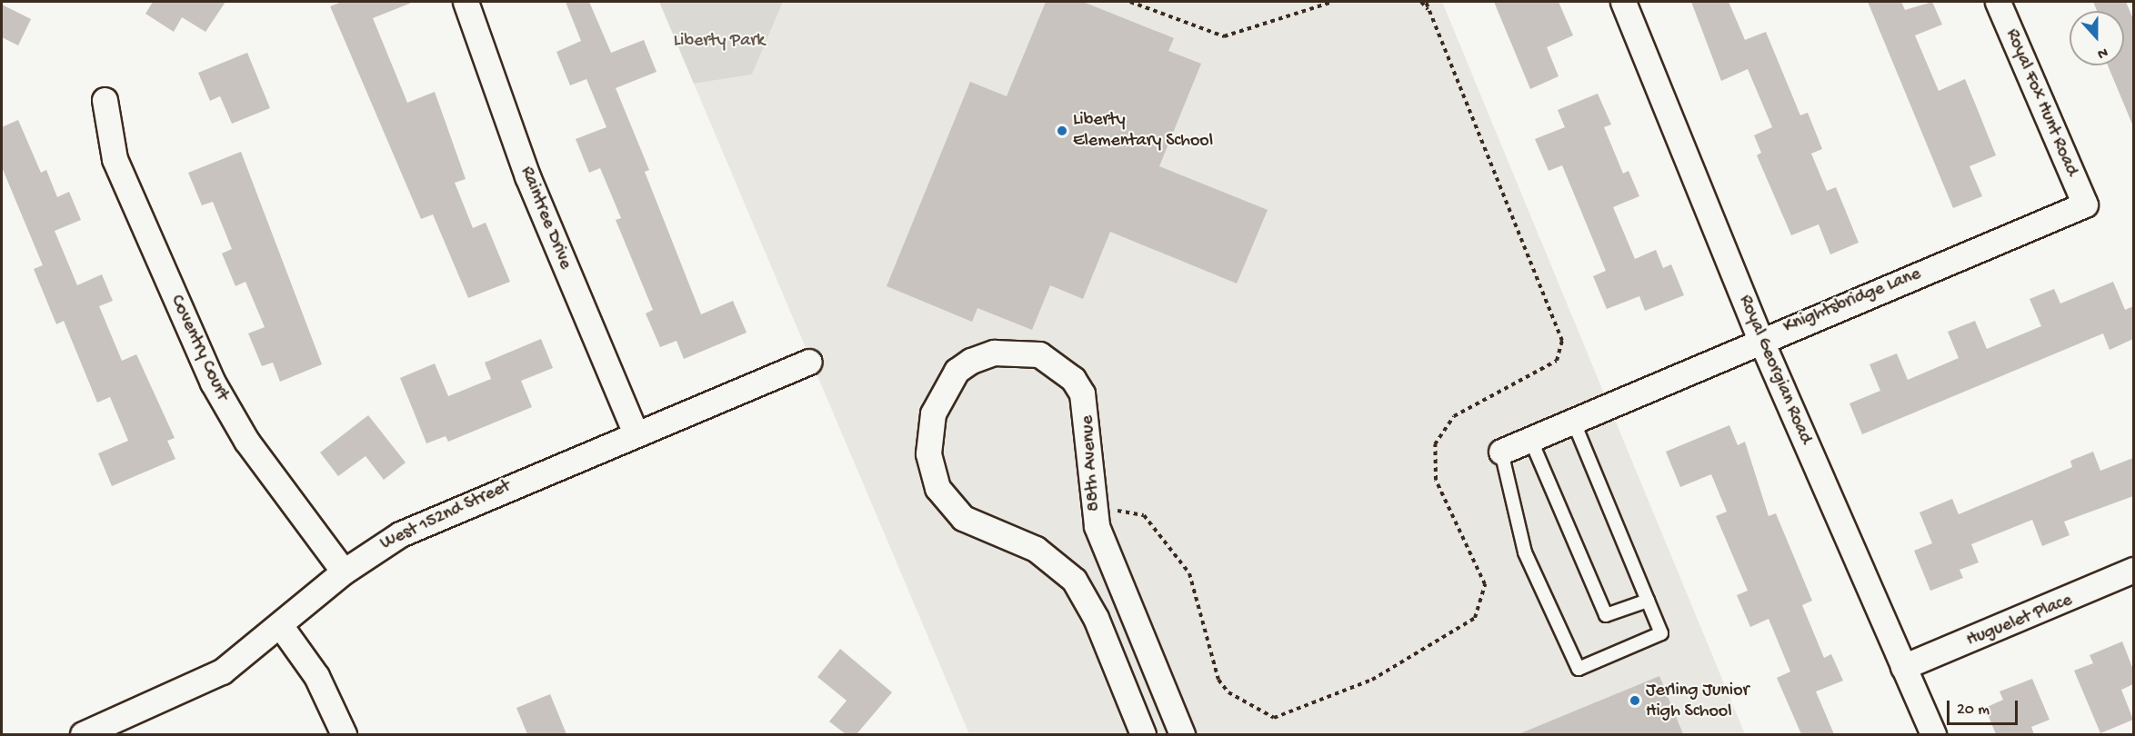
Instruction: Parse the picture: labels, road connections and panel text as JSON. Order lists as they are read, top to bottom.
{
  "streets": {
    "street": [
      "Royal Fox Hunt Road",
      "Raintree Drive",
      "Knightsbridge Lane",
      "Coventry Court",
      "Royal Georgian Road",
      "88th Avenue",
      "West 152nd Street",
      "Huguelet Place"
    ]
  },
  "crossings": [
    ["Royal Fox Hunt Road", "Knightsbridge Lane"],
    ["Raintree Drive", "West 152nd Street"],
    ["Knightsbridge Lane", "Royal Georgian Road"],
    ["Coventry Court", "West 152nd Street"],
    ["Royal Georgian Road", "Huguelet Place"]
  ],
  "parks": ["Liberty Park"],
  "places": ["Liberty Elementary School", "Jerling Junior High School"],
  "scale_bar": "20 m",
  "north": "bottom"
}
